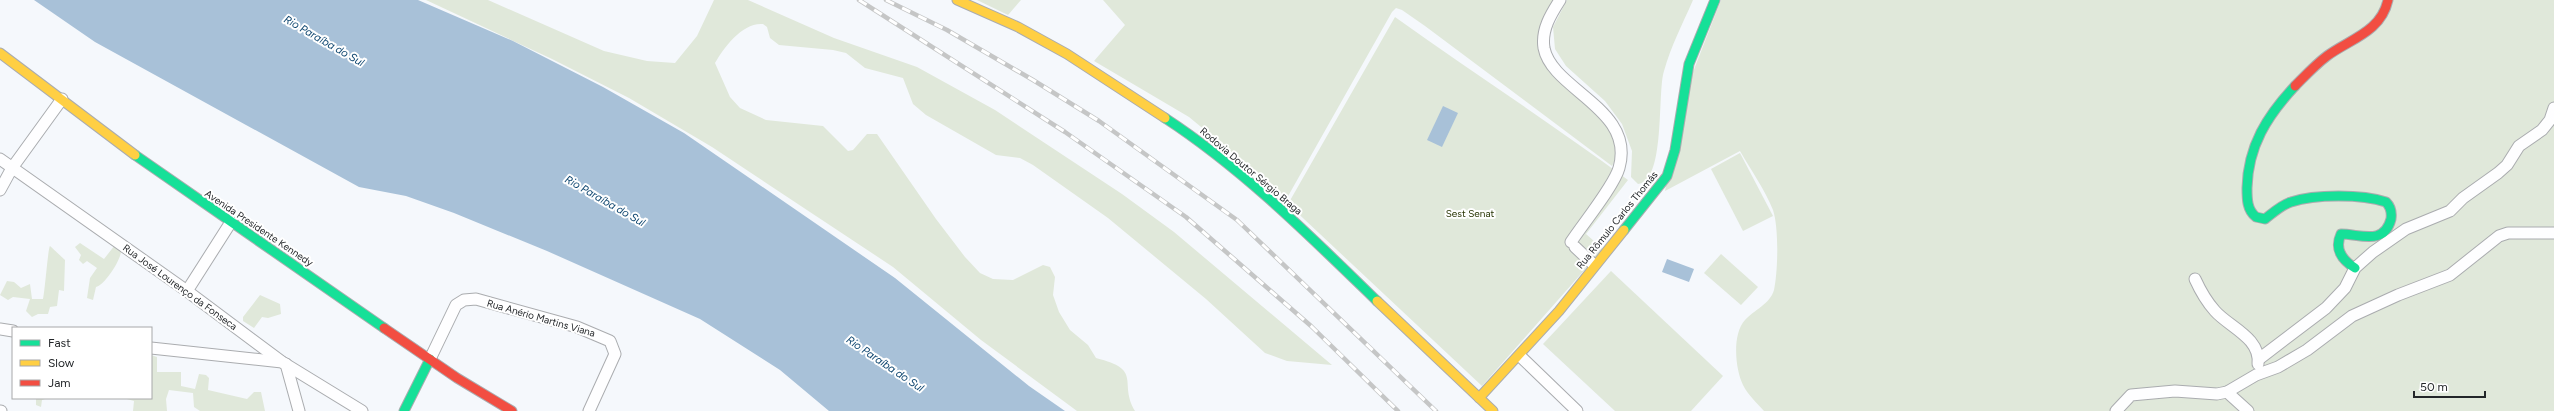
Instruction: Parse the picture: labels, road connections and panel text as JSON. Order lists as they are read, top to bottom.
{
  "streets": {
    "main road": ["Rodovia Doutor Sérgio Braga", "Rua Rômulo Carlos Thomás", "Avenida Presidente Kennedy"],
    "street": ["Rua José Lourenço da Fonseca", "Rua Anério Martins Viana"]
  },
  "crossings": [
    ["Rodovia Doutor Sérgio Braga", "Rua Rômulo Carlos Thomás"],
    ["Avenida Presidente Kennedy", "Rua Anério Martins Viana"]
  ],
  "water": ["Rio Paraíba do Sul"],
  "parks": ["Sest Senat"],
  "legend": ["Fast", "Slow", "Jam"],
  "scale_bar": "50 m"
}
